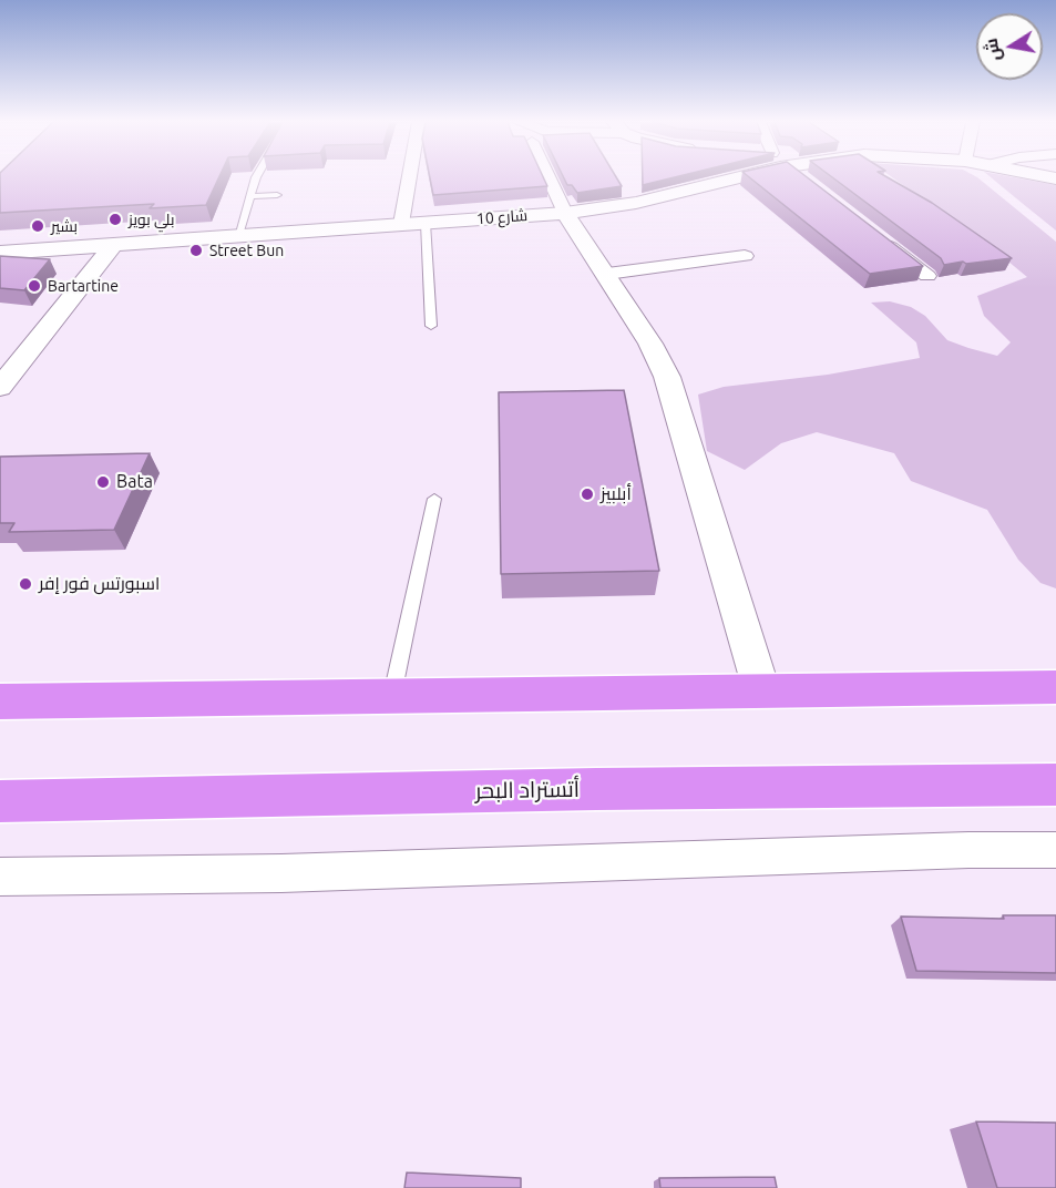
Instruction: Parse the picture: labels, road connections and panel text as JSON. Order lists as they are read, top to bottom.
{
  "streets": {
    "highway": ["أتستراد البحر"],
    "street": ["شارع 10"]
  },
  "places": [
    "بلي بويز",
    "بشير",
    "Street Bun",
    "Bartartine",
    "Bata",
    "أبلبيز",
    "اسبورتس فور إفر"
  ],
  "north": "left"
}
